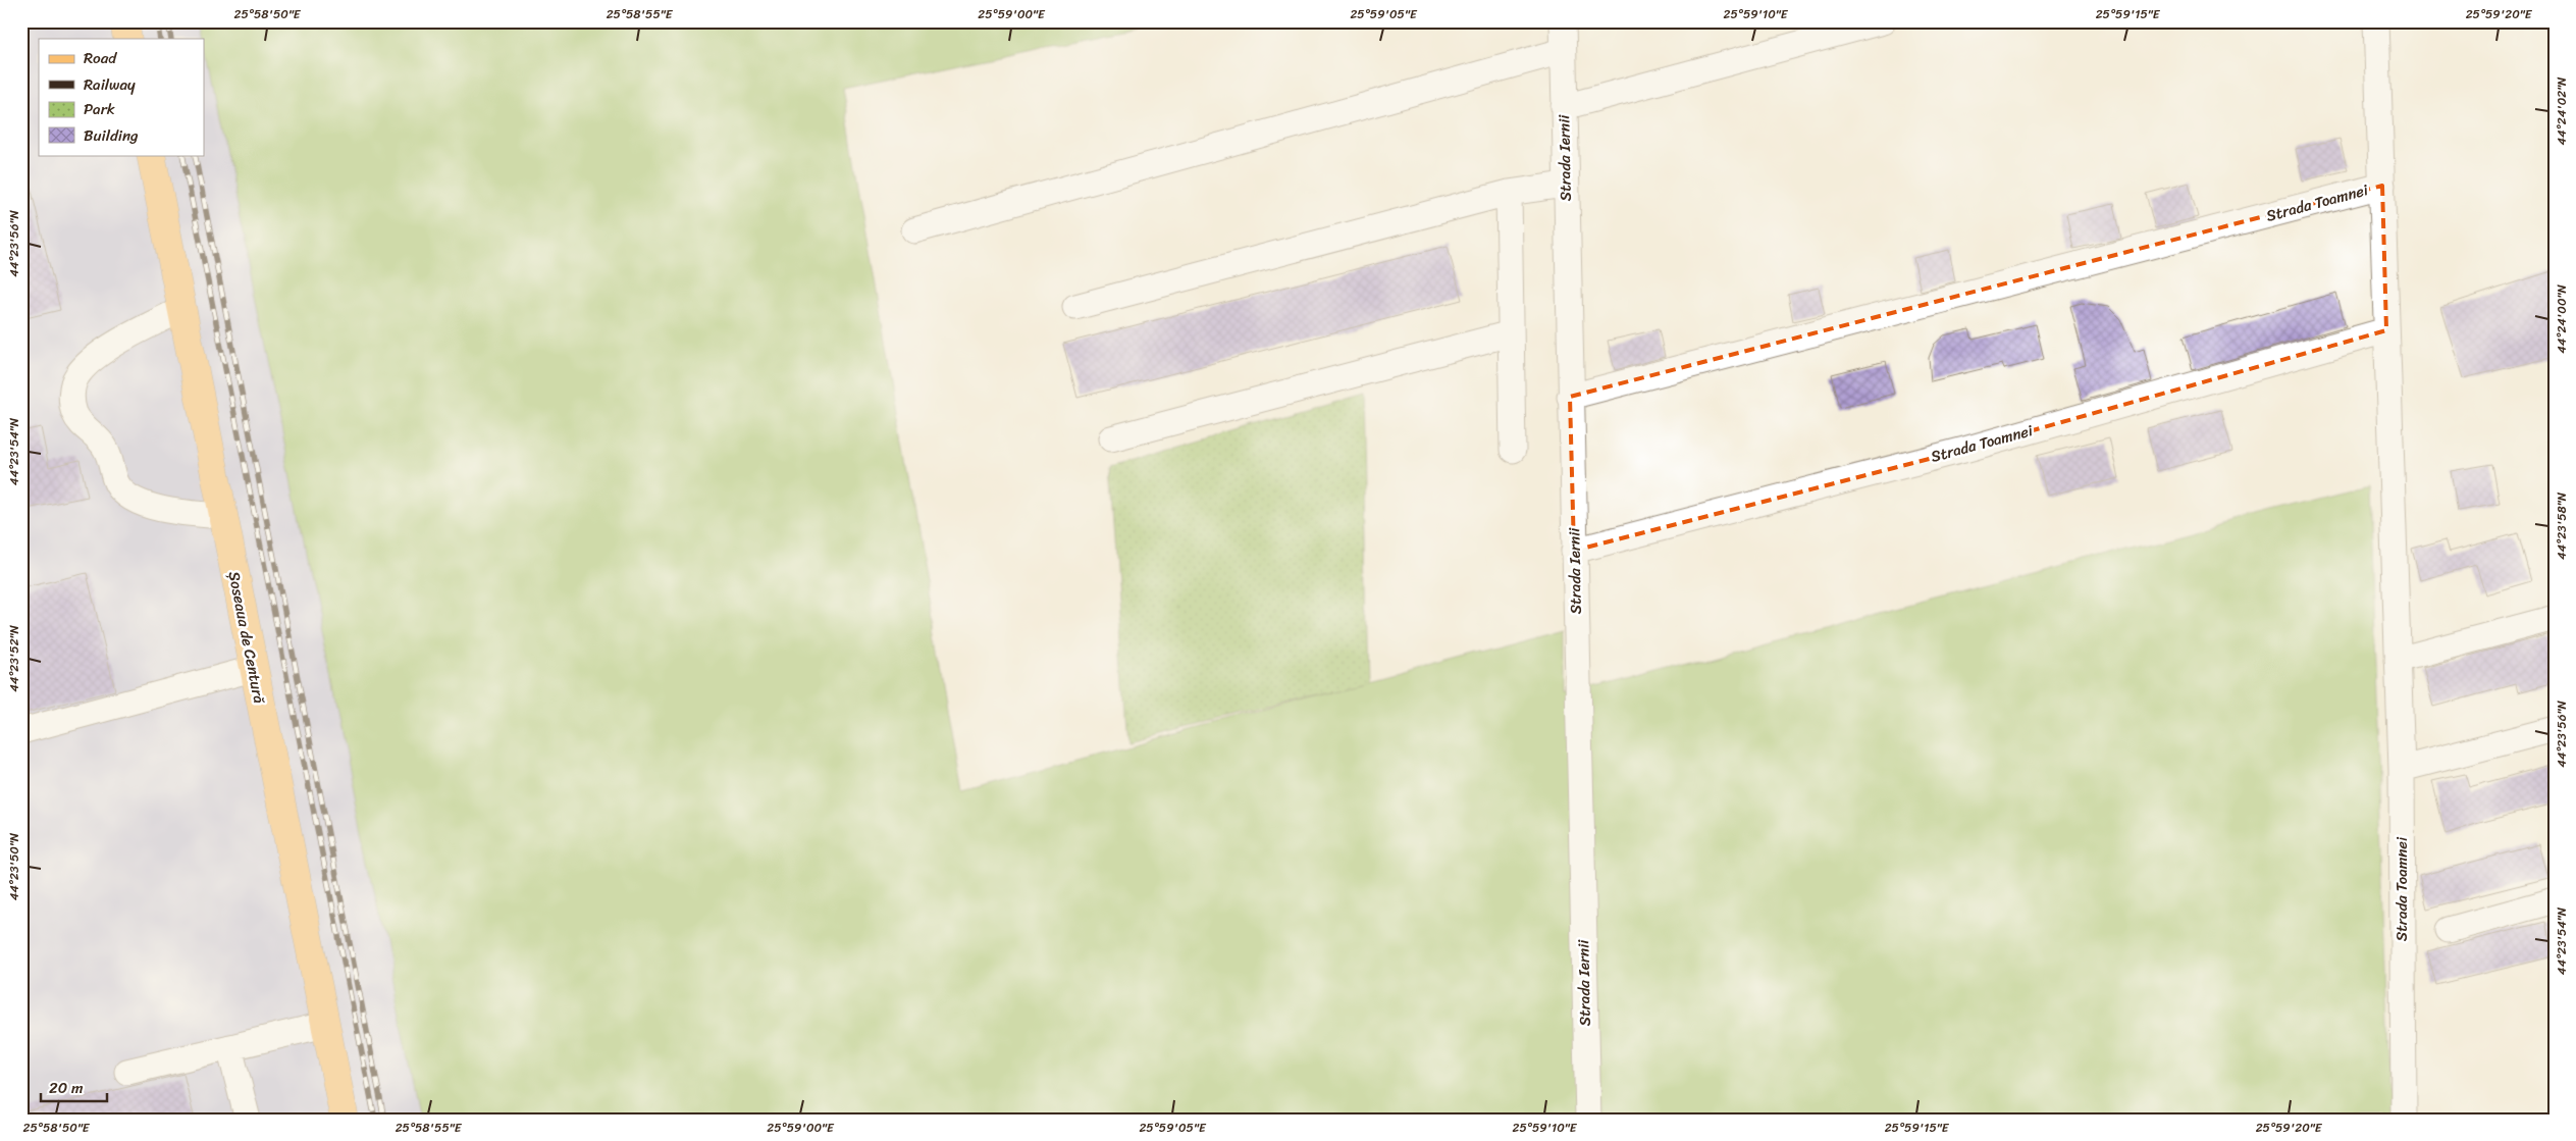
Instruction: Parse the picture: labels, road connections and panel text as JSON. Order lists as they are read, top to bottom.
{
  "streets": {
    "main road": ["Șoseaua de Centură"],
    "street": ["Strada Iernii", "Strada Toamnei"]
  },
  "crossings": [
    ["Strada Iernii", "Strada Toamnei"]
  ],
  "legend": [
    "Road",
    "Railway",
    "Park",
    "Building"
  ],
  "scale_bar": "20 m",
  "coordinates": [
    "25°58'50\"E",
    "25°58'55\"E",
    "25°59'00\"E",
    "25°59'05\"E",
    "25°59'10\"E",
    "25°59'15\"E",
    "25°59'20\"E",
    "44°24'02\"N",
    "44°23'56\"N",
    "44°24'00\"N",
    "44°23'54\"N",
    "44°23'58\"N",
    "44°23'52\"N",
    "44°23'50\"N"
  ]
}
